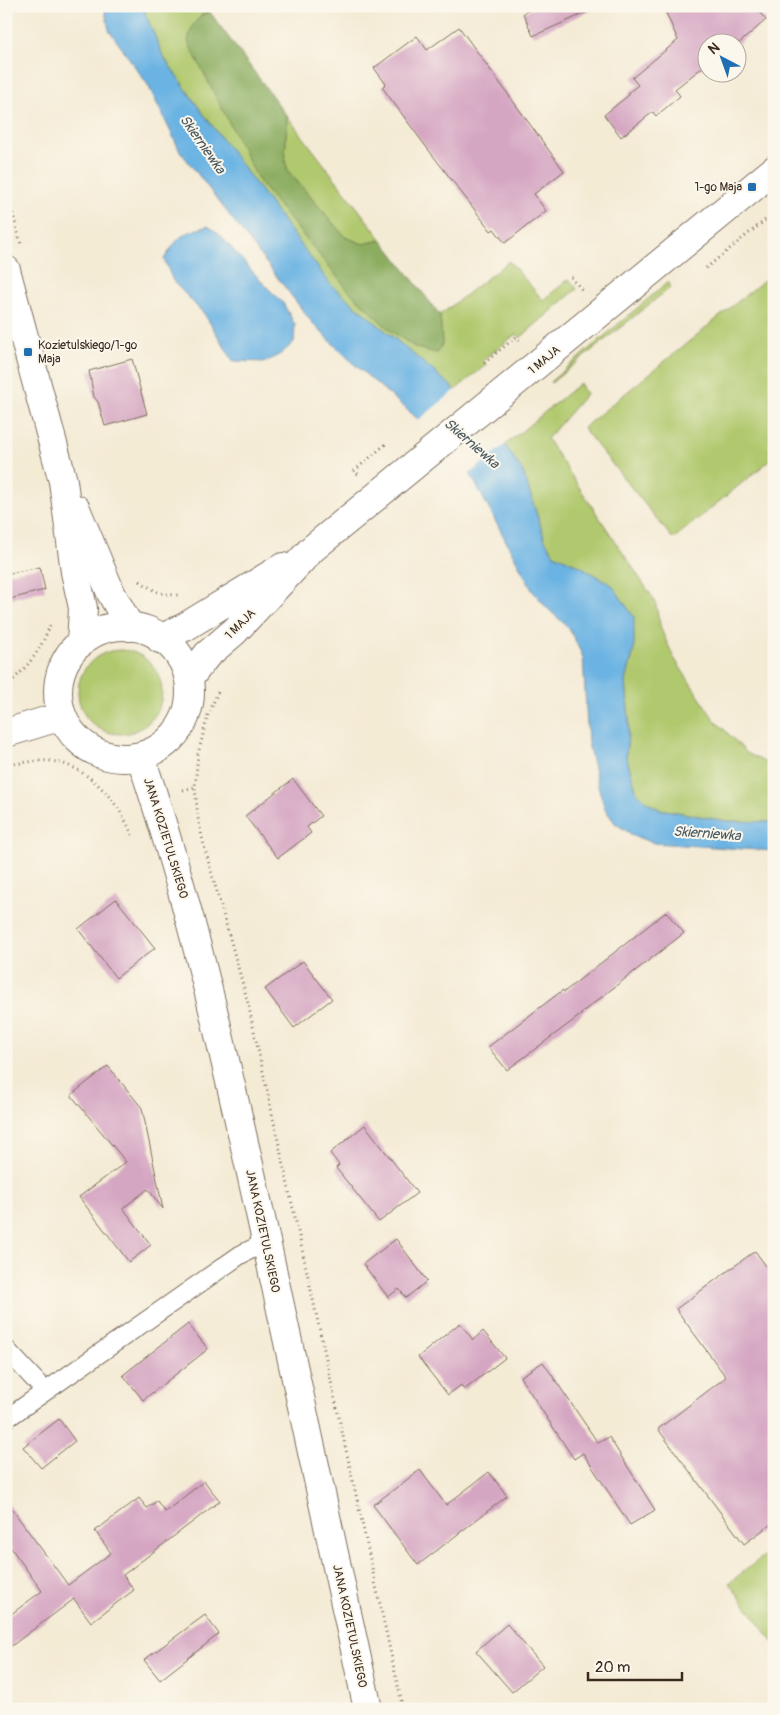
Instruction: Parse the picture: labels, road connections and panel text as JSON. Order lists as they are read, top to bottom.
{
  "streets": {
    "main road": ["1 MAJA", "JANA KOZIETULSKIEGO"]
  },
  "crossings": [
    ["1 MAJA", "JANA KOZIETULSKIEGO"]
  ],
  "water": ["Skierniewka"],
  "places": {
    "transit": ["1-go Maja", "Kozietulskiego/1-go Maja"]
  },
  "scale_bar": "20 m",
  "north": "top left"
}
